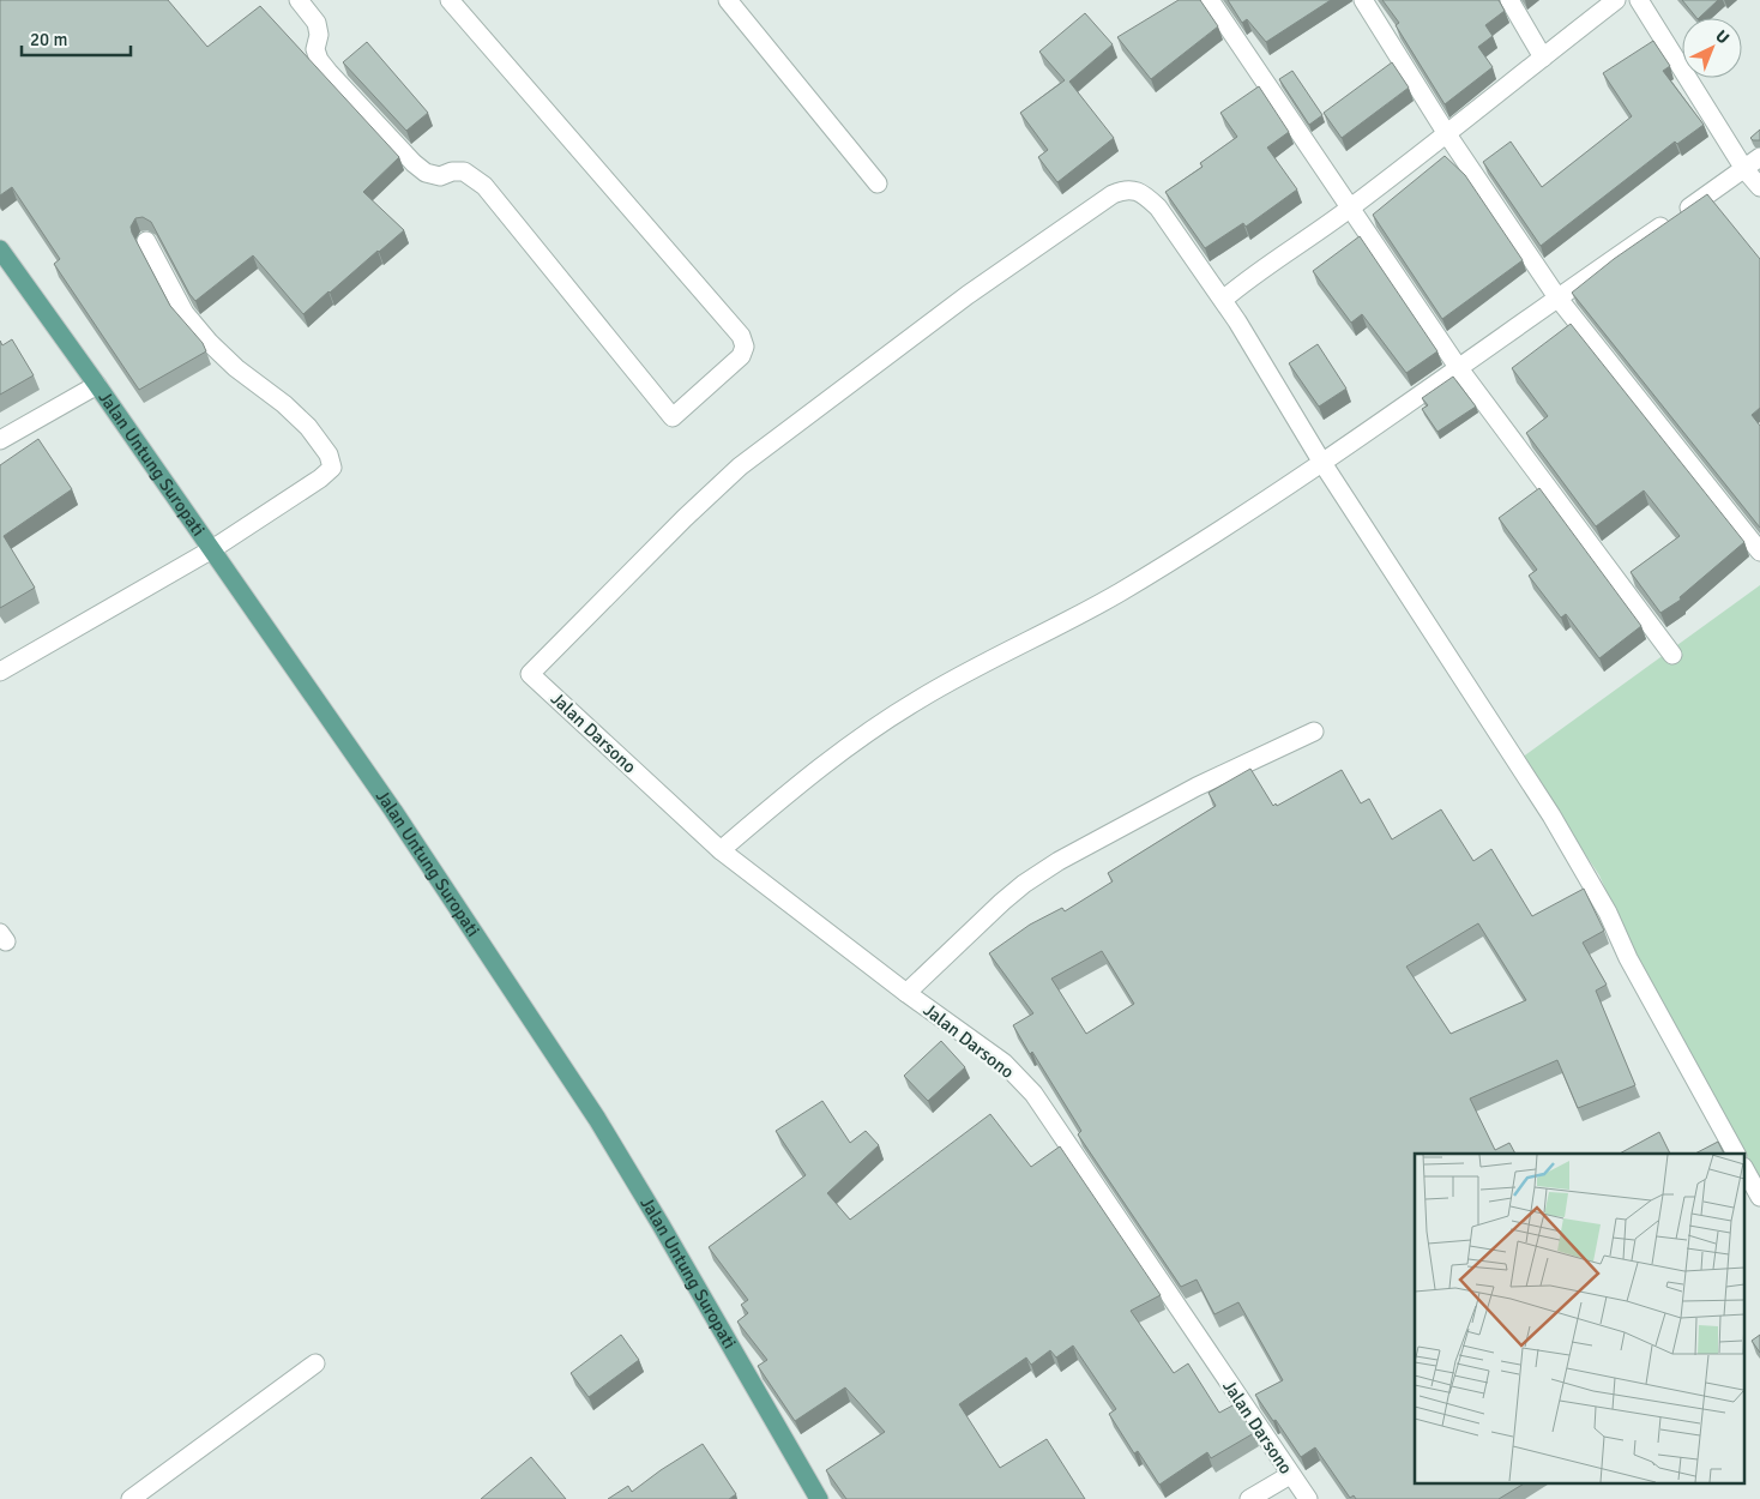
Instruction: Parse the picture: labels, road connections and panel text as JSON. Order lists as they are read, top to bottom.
{
  "streets": {
    "main road": ["Jalan Untung Suropati"],
    "street": ["Jalan Darsono"]
  },
  "scale_bar": "20 m",
  "north": "top right"
}
